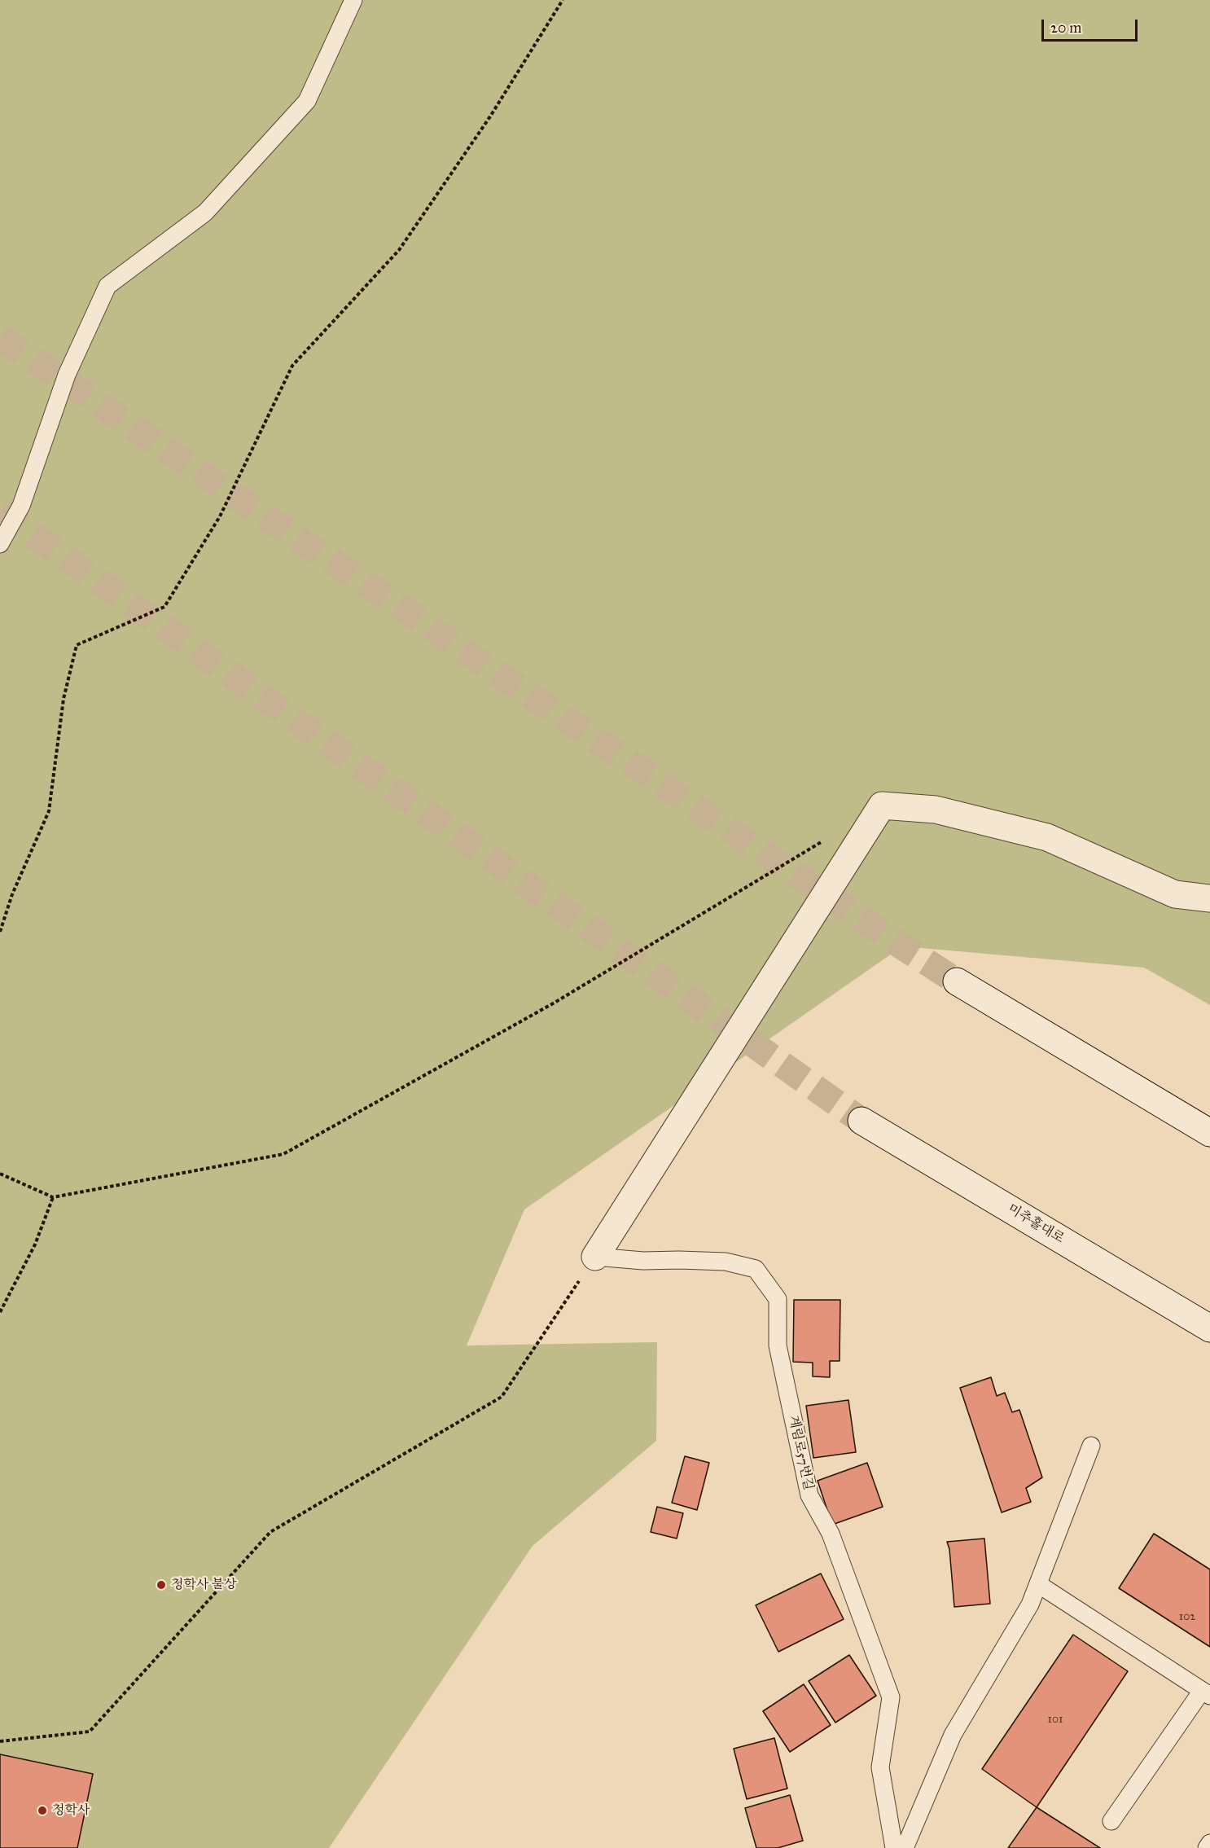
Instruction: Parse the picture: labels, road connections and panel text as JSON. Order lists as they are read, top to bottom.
{
  "streets": {
    "street": ["미추홀대로"],
    "lane": ["계림로57번길"]
  },
  "places": ["청학사 불상", "청학사"],
  "house_numbers": ["102", "101"],
  "scale_bar": "20 m"
}
